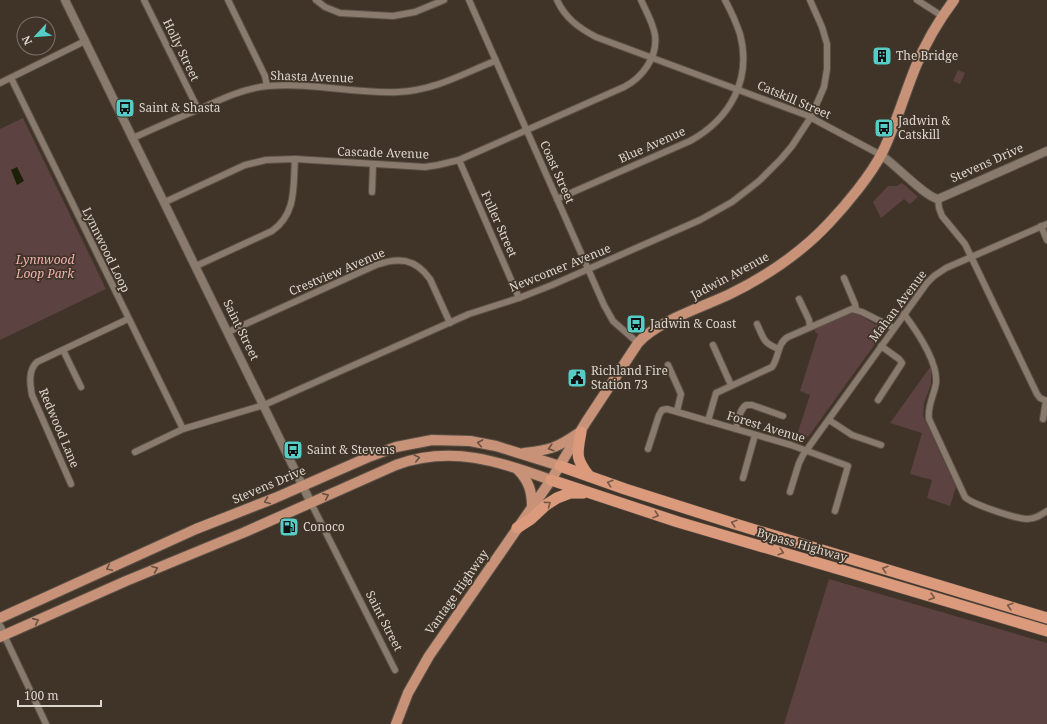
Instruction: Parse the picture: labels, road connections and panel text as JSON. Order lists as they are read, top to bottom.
{
  "streets": {
    "highway": ["Bypass Highway"],
    "main road": ["Stevens Drive", "Jadwin Avenue", "Vantage Highway"],
    "street": [
      "Holly Street",
      "Shasta Avenue",
      "Catskill Street",
      "Blue Avenue",
      "Cascade Avenue",
      "Coast Street",
      "Fuller Street",
      "Lynnwood Loop",
      "Newcomer Avenue",
      "Crestview Avenue",
      "Mahan Avenue",
      "Saint Street",
      "Forest Avenue",
      "Redwood Lane"
    ]
  },
  "crossings": [
    ["Holly Street", "Shasta Avenue"],
    ["Shasta Avenue", "Coast Street"],
    ["Shasta Avenue", "Saint Street"],
    ["Catskill Street", "Blue Avenue"],
    ["Catskill Street", "Cascade Avenue"],
    ["Catskill Street", "Stevens Drive"],
    ["Catskill Street", "Newcomer Avenue"],
    ["Catskill Street", "Jadwin Avenue"],
    ["Blue Avenue", "Coast Street"],
    ["Cascade Avenue", "Coast Street"],
    ["Cascade Avenue", "Fuller Street"],
    ["Cascade Avenue", "Saint Street"],
    ["Stevens Drive", "Jadwin Avenue"],
    ["Stevens Drive", "Saint Street"],
    ["Stevens Drive", "Bypass Highway"],
    ["Coast Street", "Newcomer Avenue"],
    ["Coast Street", "Jadwin Avenue"],
    ["Fuller Street", "Newcomer Avenue"],
    ["Lynnwood Loop", "Redwood Lane"],
    ["Newcomer Avenue", "Crestview Avenue"],
    ["Newcomer Avenue", "Saint Street"],
    ["Crestview Avenue", "Saint Street"],
    ["Jadwin Avenue", "Bypass Highway"],
    ["Jadwin Avenue", "Vantage Highway"],
    ["Mahan Avenue", "Forest Avenue"],
    ["Bypass Highway", "Vantage Highway"]
  ],
  "one_way": ["Stevens Drive"],
  "parks": ["Lynnwood Loop Park"],
  "places": {
    "building": ["The Bridge"],
    "bus stop": [
      "Saint & Shasta",
      "Jadwin & Catskill",
      "Jadwin & Coast",
      "Saint & Stevens"
    ],
    "public building": ["Richland Fire Station 73"],
    "fuel station": ["Conoco"]
  },
  "scale_bar": "100 m",
  "north": "bottom left"
}
